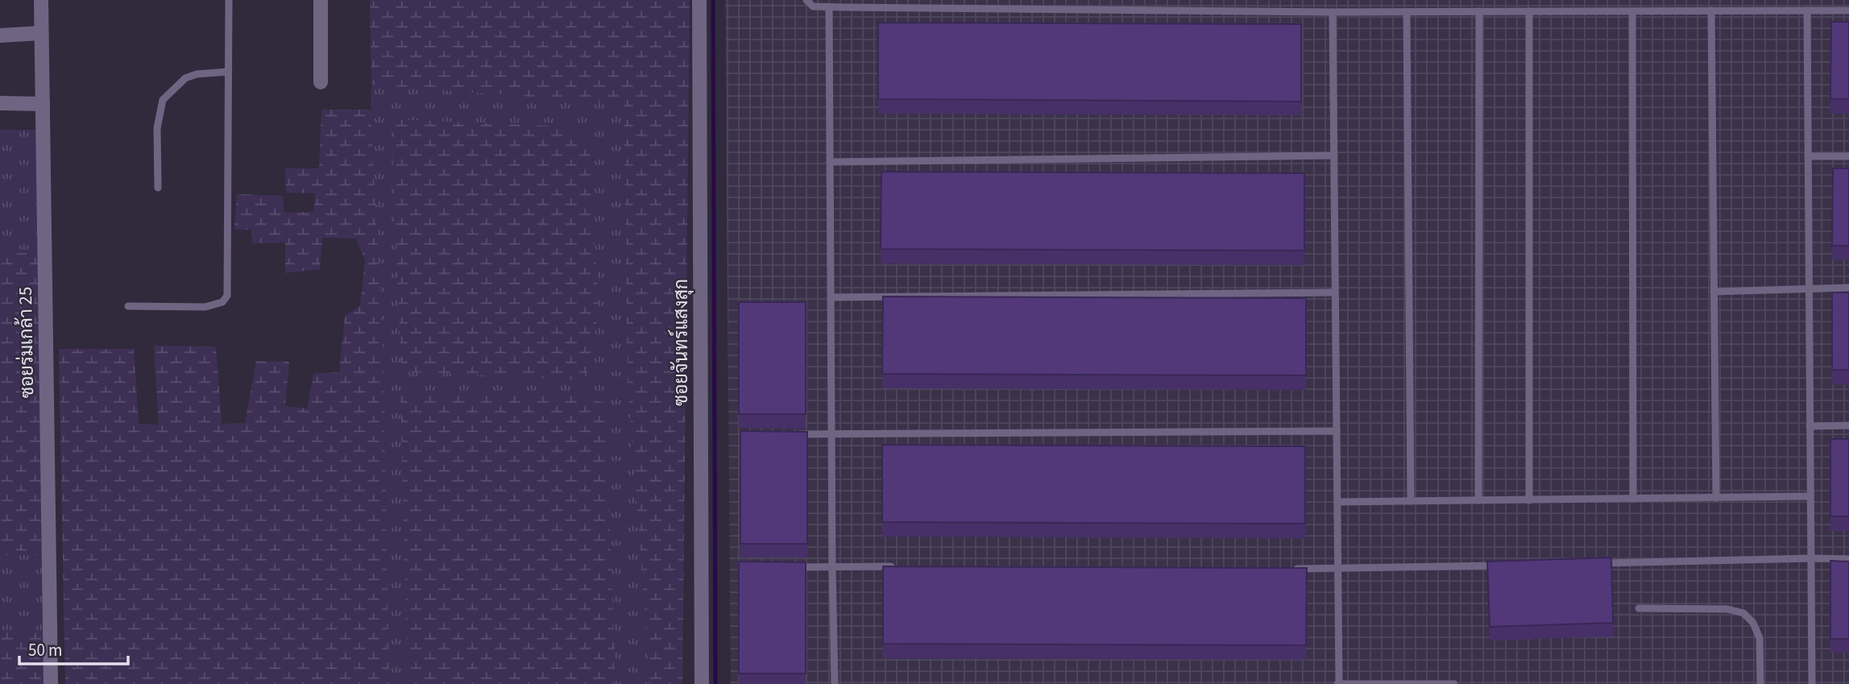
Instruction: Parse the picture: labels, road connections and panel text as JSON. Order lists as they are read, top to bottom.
{
  "streets": {
    "street": ["ซอยร่มเกล้า 25", "ซอยจันทร์แสงสุก"]
  },
  "scale_bar": "50 m"
}
